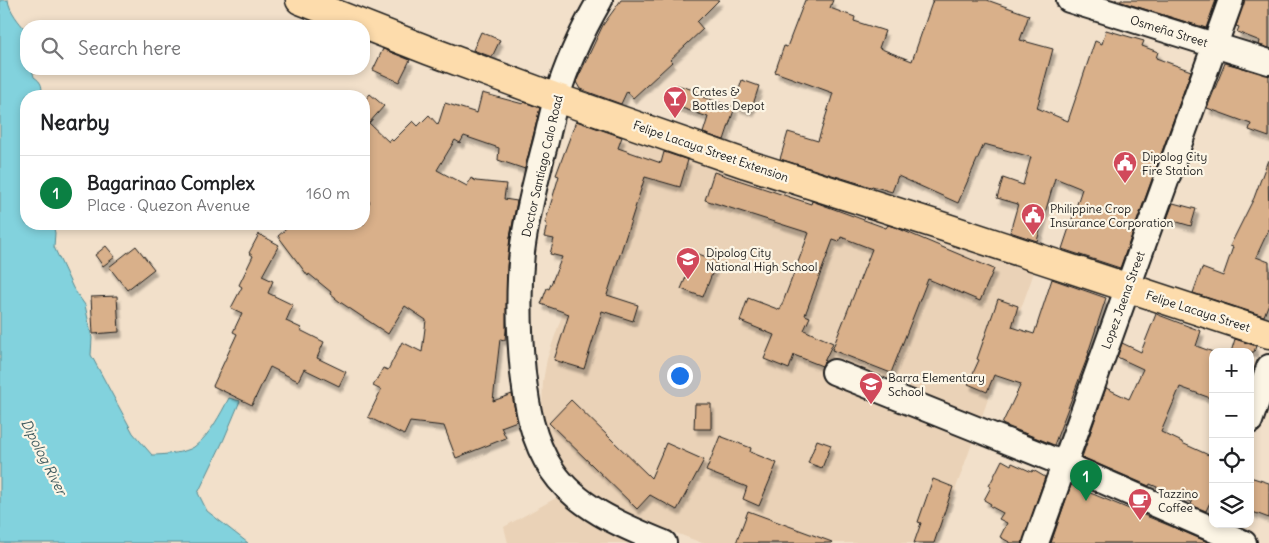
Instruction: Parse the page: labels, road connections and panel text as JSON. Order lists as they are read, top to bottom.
{
  "streets": {
    "main road": ["Felipe Lacaya Street Extension", "Felipe Lacaya Street"],
    "street": ["Osmeña Street", "Doctor Santiago Calo Road", "Lopez Jaena Street"]
  },
  "crossings": [
    ["Osmeña Street", "Lopez Jaena Street"],
    ["Felipe Lacaya Street Extension", "Doctor Santiago Calo Road"],
    ["Felipe Lacaya Street Extension", "Lopez Jaena Street"],
    ["Felipe Lacaya Street Extension", "Felipe Lacaya Street"],
    ["Lopez Jaena Street", "Felipe Lacaya Street"]
  ],
  "water": ["Dipolog River"],
  "places": {
    "bar": ["Crates & Bottles Depot"],
    "public building": ["Dipolog City Fire Station", "Philippine Crop Insurance Corporation"],
    "school or university": ["Dipolog City National High School", "Barra Elementary School"],
    "cafe": ["Tazzino Coffee"]
  },
  "page": {
    "search": "Search here",
    "heading": "Nearby",
    "list": [
      {
        "mark": "1",
        "name": "Bagarinao Complex",
        "note": "Place · Quezon Avenue",
        "value": "160 m"
      }
    ],
    "map_buttons": ["+", "−"],
    "pins": "1"
  }
}
